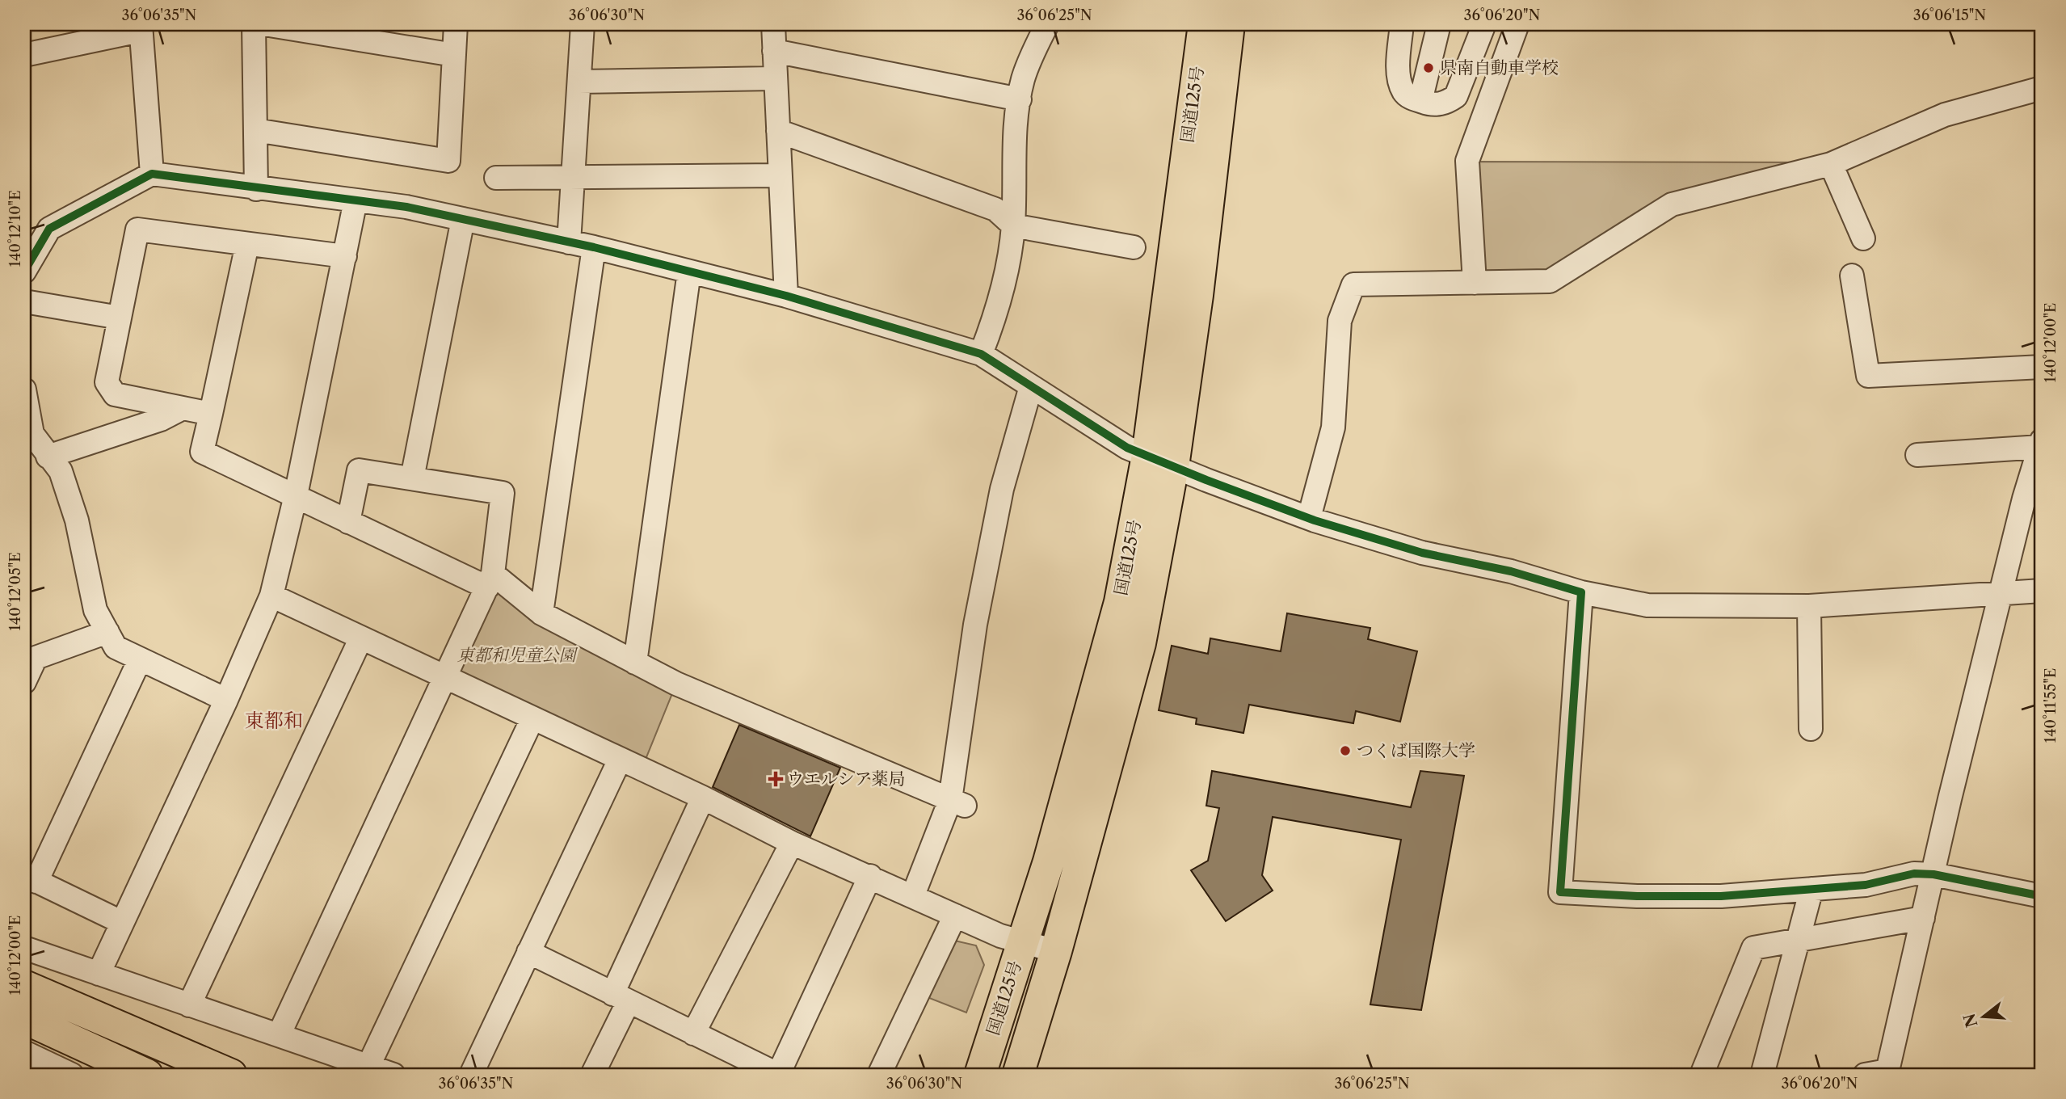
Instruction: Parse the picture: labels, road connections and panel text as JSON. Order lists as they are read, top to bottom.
{
  "streets": {
    "highway": ["国道125号"]
  },
  "districts": ["東都和"],
  "parks": ["東都和児童公園"],
  "places": {
    "other": ["県南自動車学校", "つくば国際大学"],
    "health": ["ウエルシア薬局"]
  },
  "north": "left",
  "coordinates": [
    "36°06'35\"N",
    "36°06'30\"N",
    "36°06'25\"N",
    "36°06'20\"N",
    "36°06'15\"N",
    "140°12'10\"E",
    "140°12'00\"E",
    "140°12'05\"E",
    "140°11'55\"E"
  ]
}
